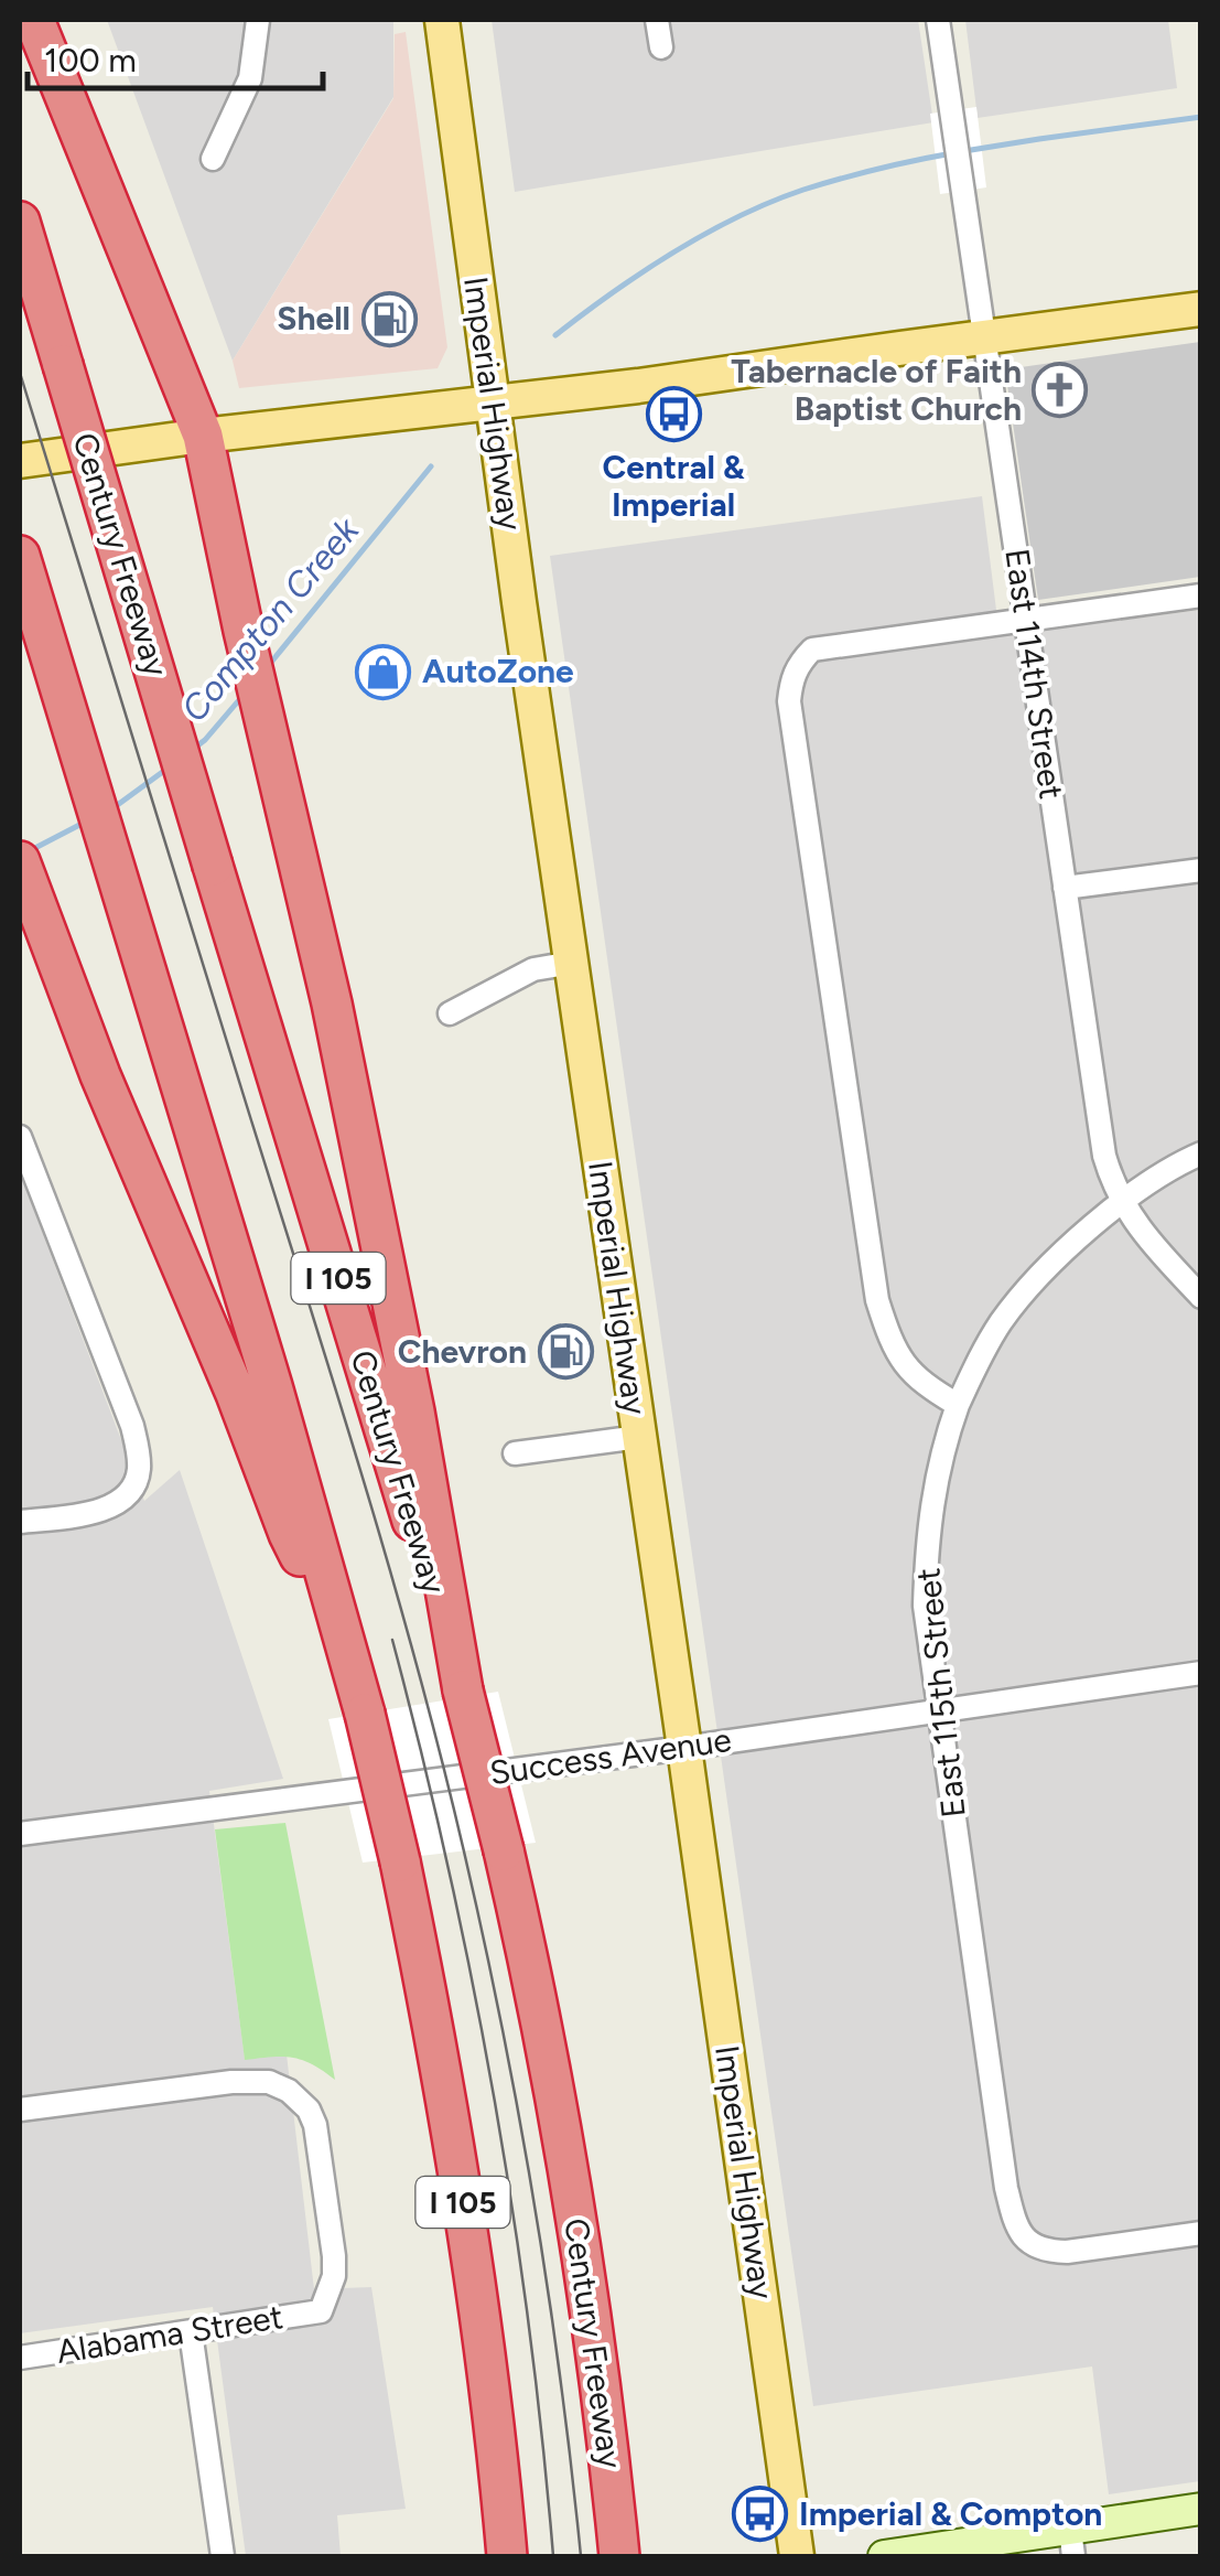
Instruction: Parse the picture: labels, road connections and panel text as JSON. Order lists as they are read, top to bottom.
{
  "streets": {
    "highway": ["Century Freeway", "I 105"],
    "main road": ["Imperial Highway"],
    "street": [
      "East 114th Street",
      "East 115th Street",
      "Success Avenue",
      "Alabama Street"
    ]
  },
  "crossings": [
    ["Imperial Highway", "Success Avenue"],
    ["East 114th Street", "East 115th Street"],
    ["East 115th Street", "Success Avenue"]
  ],
  "water": ["Compton Creek"],
  "places": {
    "fuel station": ["Shell", "Chevron"],
    "church": ["Tabernacle of Faith Baptist Church"],
    "bus stop": ["Central & Imperial", "Imperial & Compton"],
    "shop": ["AutoZone"]
  },
  "scale_bar": "100 m"
}
